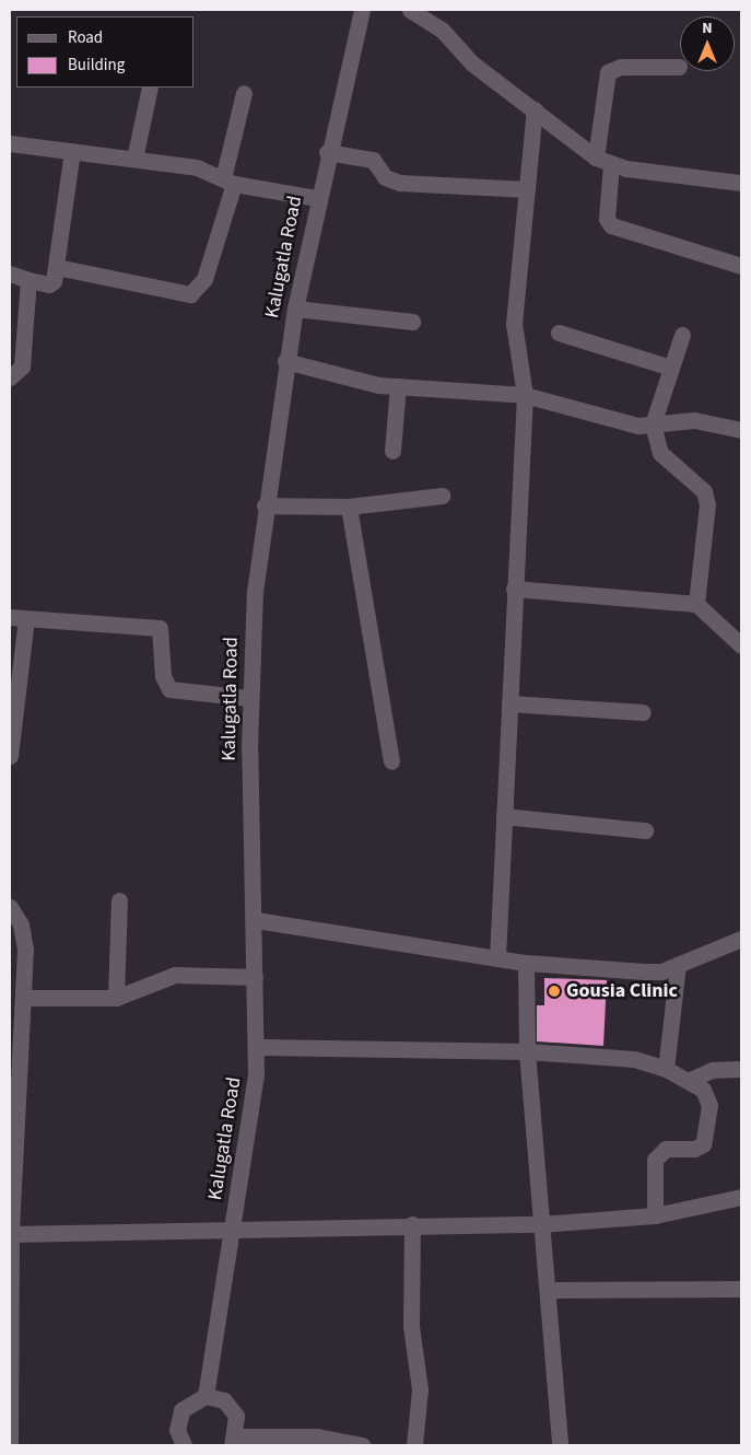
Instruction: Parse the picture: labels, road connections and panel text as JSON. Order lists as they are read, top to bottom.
{
  "streets": {
    "street": ["Kalugatla Road"]
  },
  "places": ["Gousia Clinic"],
  "legend": ["Road", "Building"],
  "north": "top"
}
